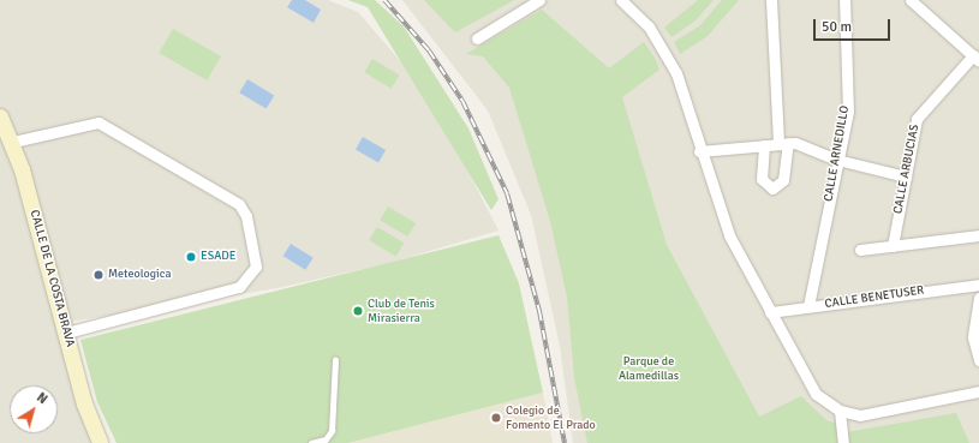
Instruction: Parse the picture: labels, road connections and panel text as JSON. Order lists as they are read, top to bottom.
{
  "streets": {
    "street": [
      "CALLE ARNEDILLO",
      "CALLE ARBUCIAS",
      "CALLE DE LA COSTA BRAVA",
      "CALLE BENETUSER"
    ]
  },
  "crossings": [
    ["CALLE ARNEDILLO", "CALLE BENETUSER"]
  ],
  "parks": ["Parque de Alamedillas"],
  "places": [
    "ESADE",
    "Meteologica",
    "Club de Tenis Mirasierra",
    "Colegio de Fomento El Prado"
  ],
  "scale_bar": "50 m",
  "north": "top right"
}
